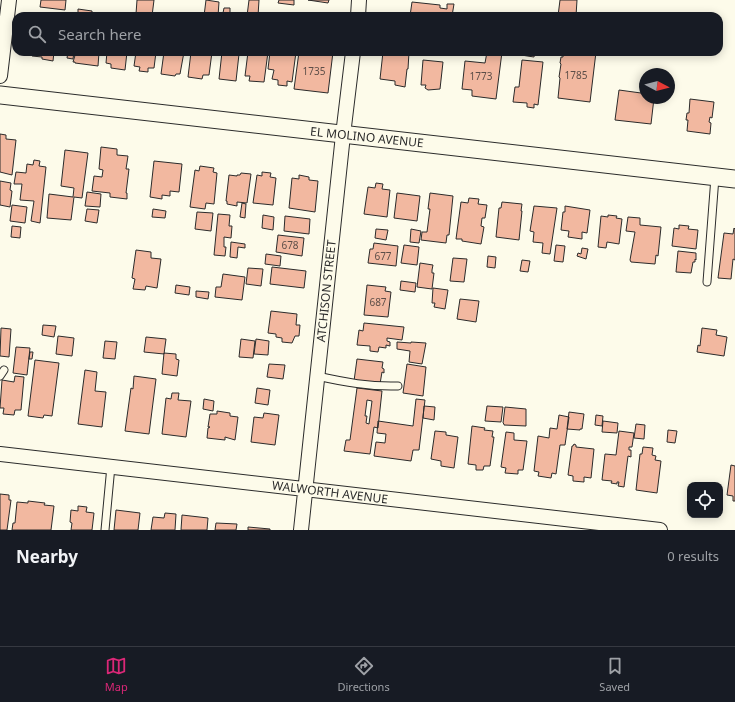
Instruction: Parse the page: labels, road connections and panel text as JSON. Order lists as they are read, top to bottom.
{
  "streets": {
    "street": ["EL MOLINO AVENUE", "ATCHISON STREET", "WALWORTH AVENUE"]
  },
  "crossings": [
    ["EL MOLINO AVENUE", "ATCHISON STREET"],
    ["ATCHISON STREET", "WALWORTH AVENUE"]
  ],
  "house_numbers": [
    "1735",
    "1785",
    "1773",
    "678",
    "677",
    "687"
  ],
  "north": "right",
  "page": {
    "search": "Search here",
    "heading": ["Nearby", "0 results"],
    "nav": ["Map", "Directions", "Saved"]
  }
}
